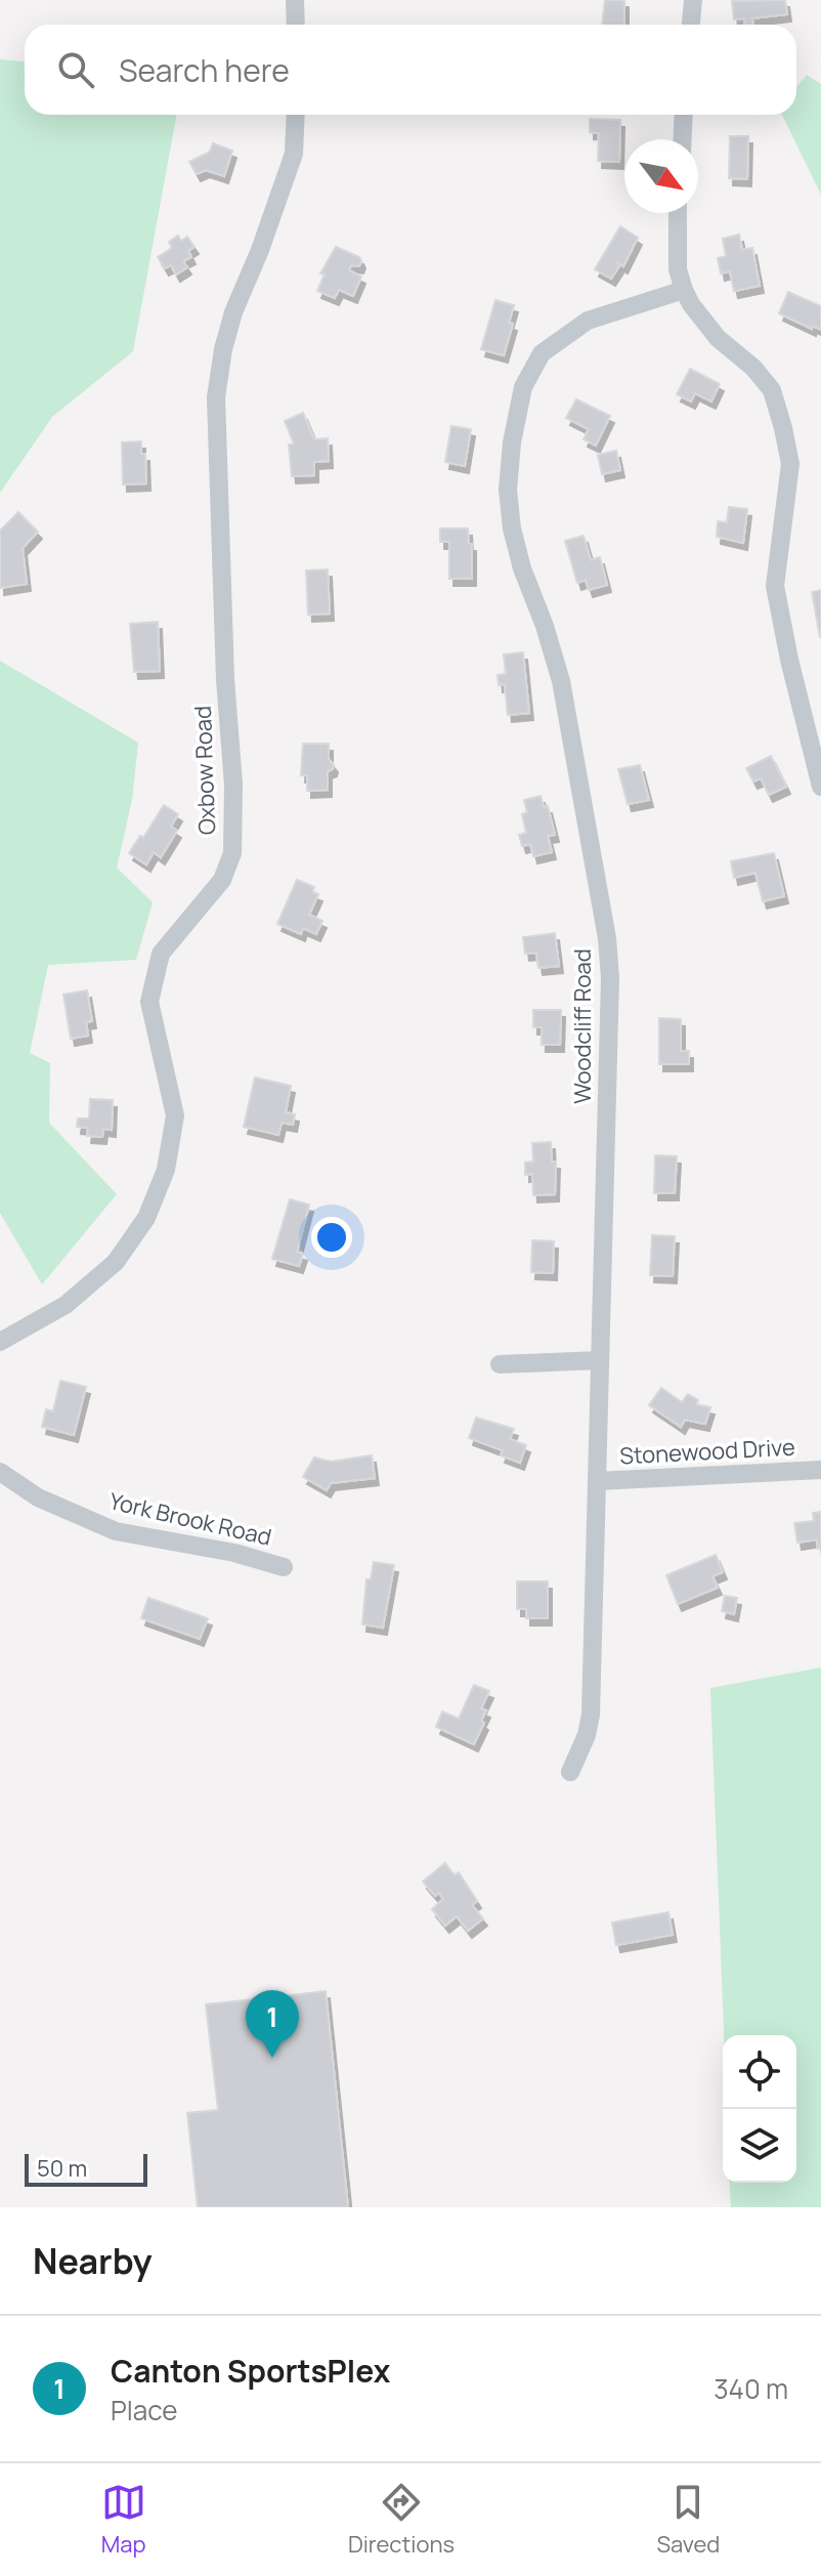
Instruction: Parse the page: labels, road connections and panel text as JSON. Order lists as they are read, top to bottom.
{
  "streets": {
    "street": [
      "Oxbow Road",
      "Woodcliff Road",
      "Stonewood Drive",
      "York Brook Road"
    ]
  },
  "crossings": [
    ["Woodcliff Road", "Stonewood Drive"]
  ],
  "scale_bar": "50 m",
  "north": "bottom right",
  "page": {
    "search": "Search here",
    "pins": "1",
    "scale": "50 m",
    "heading": "Nearby",
    "list": [
      {
        "mark": "1",
        "name": "Canton SportsPlex",
        "note": "Place",
        "value": "340 m"
      }
    ],
    "nav": ["Map", "Directions", "Saved"]
  }
}
